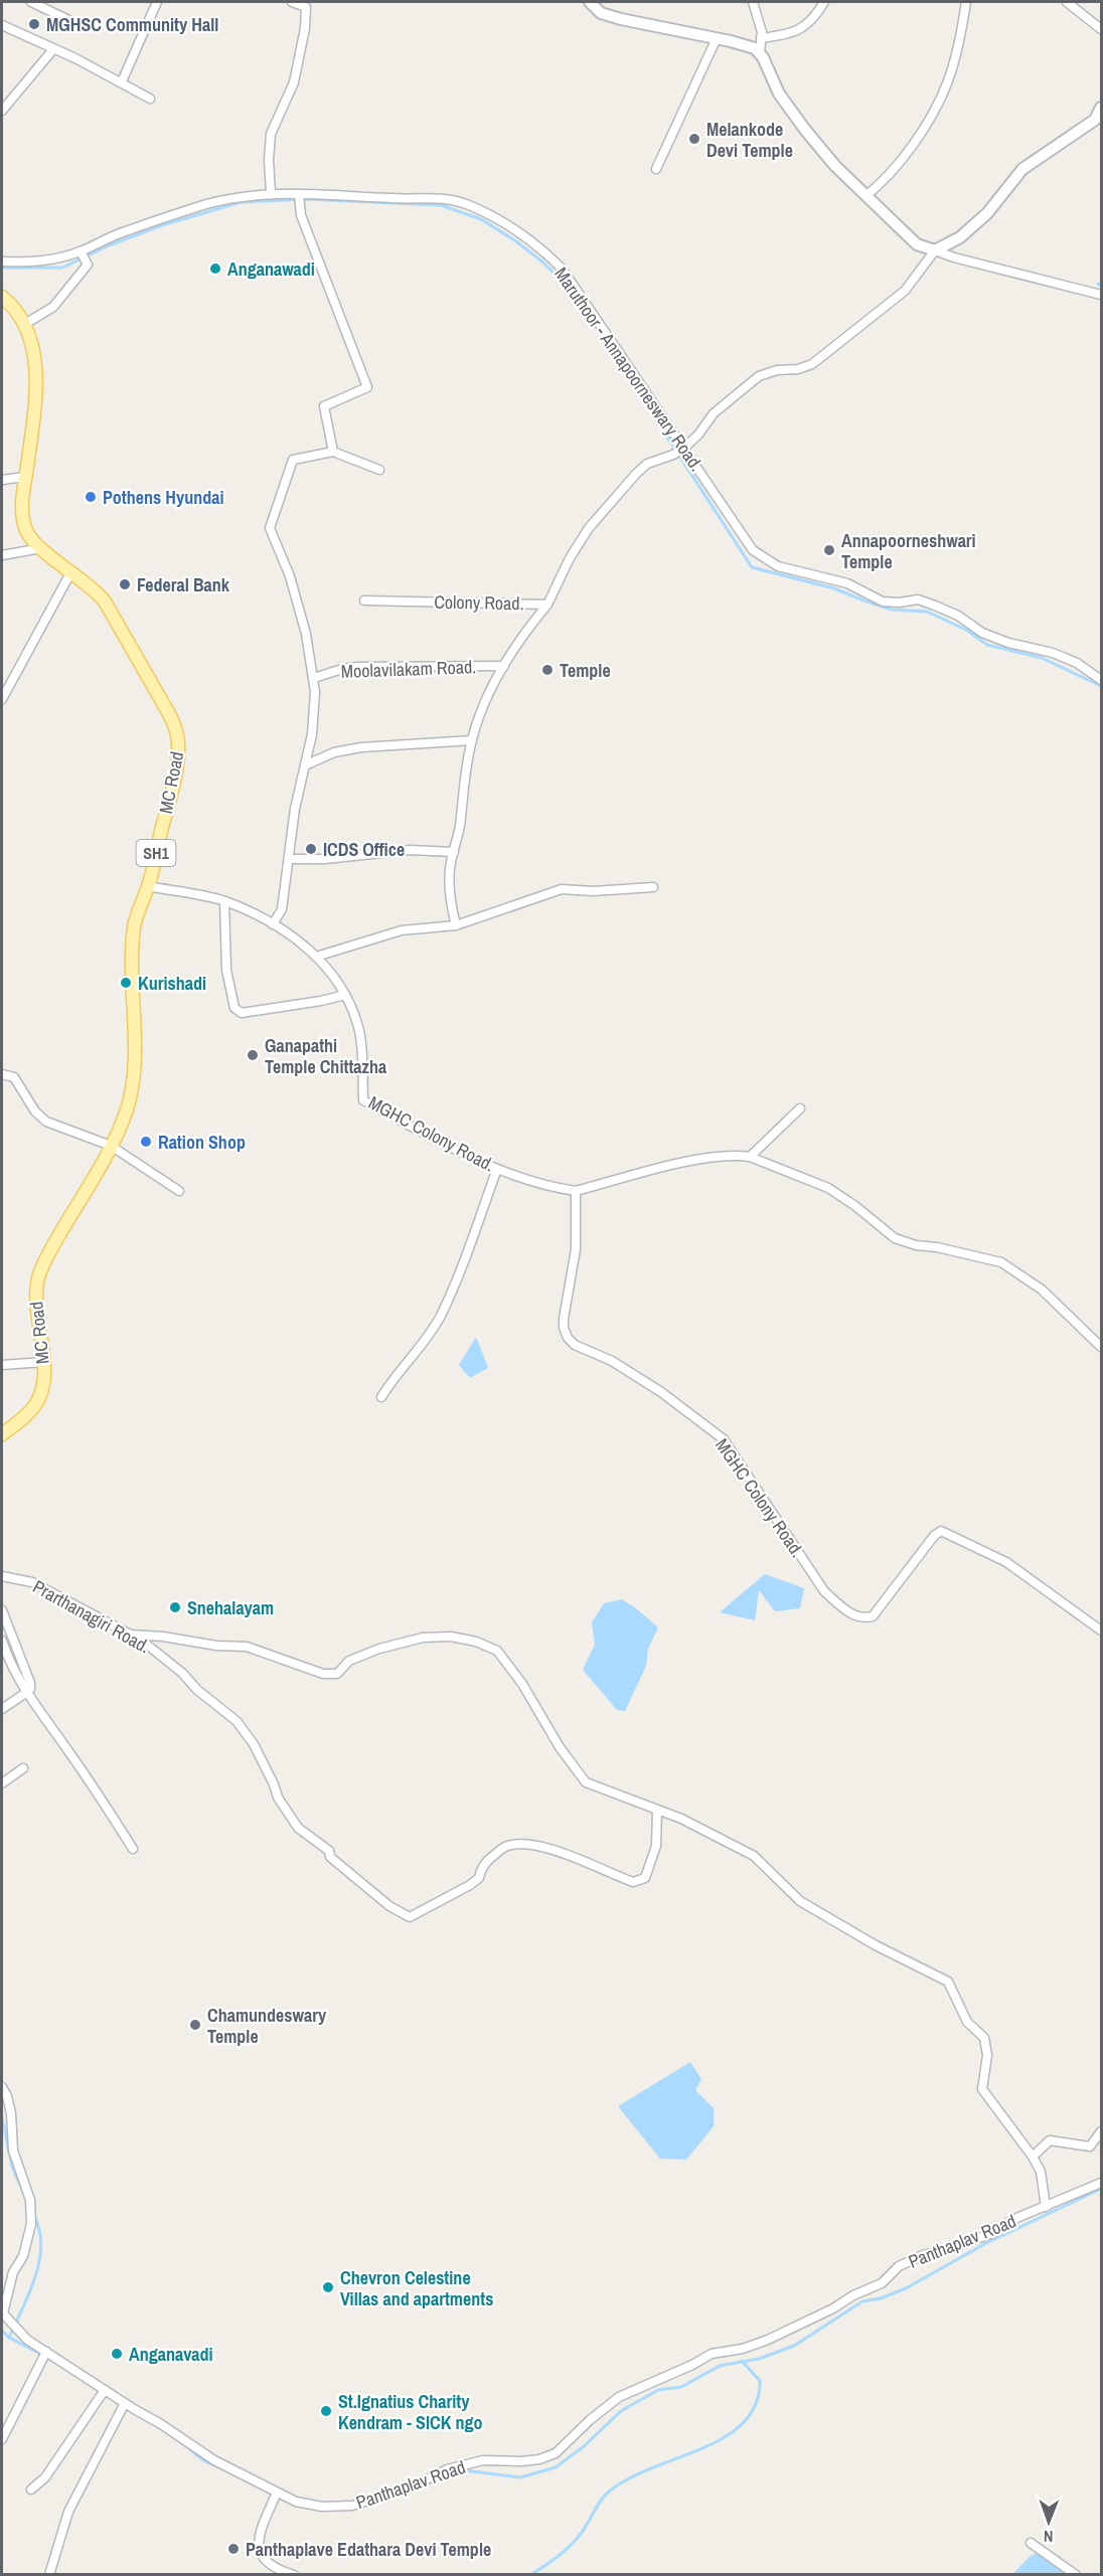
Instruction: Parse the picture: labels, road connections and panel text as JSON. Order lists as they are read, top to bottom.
{
  "streets": {
    "main road": ["MC Road", "SH1"],
    "street": [
      "Maruthoor - Annapoorneswary Road.",
      "Colony Road.",
      "Moolavilakam Road.",
      "MGHC Colony Road.",
      "Prarthanagiri Road.",
      "Panthaplav Road"
    ]
  },
  "crossings": [
    ["Colony Road.", "Moolavilakam Road."],
    ["MC Road", "MGHC Colony Road."]
  ],
  "places": [
    "MGHSC Community Hall",
    "Melankode Devi Temple",
    "Anganawadi",
    "Pothens Hyundai",
    "Annapoorneshwari Temple",
    "Federal Bank",
    "Temple",
    "ICDS Office",
    "Kurishadi",
    "Ganapathi Temple Chittazha",
    "Ration Shop",
    "Snehalayam",
    "Chamundeswary Temple",
    "Chevron Celestine Villas and apartments",
    "Anganavadi",
    "St.Ignatius Charity Kendram - SICK ngo",
    "Panthaplave Edathara Devi Temple"
  ],
  "north": "bottom"
}
